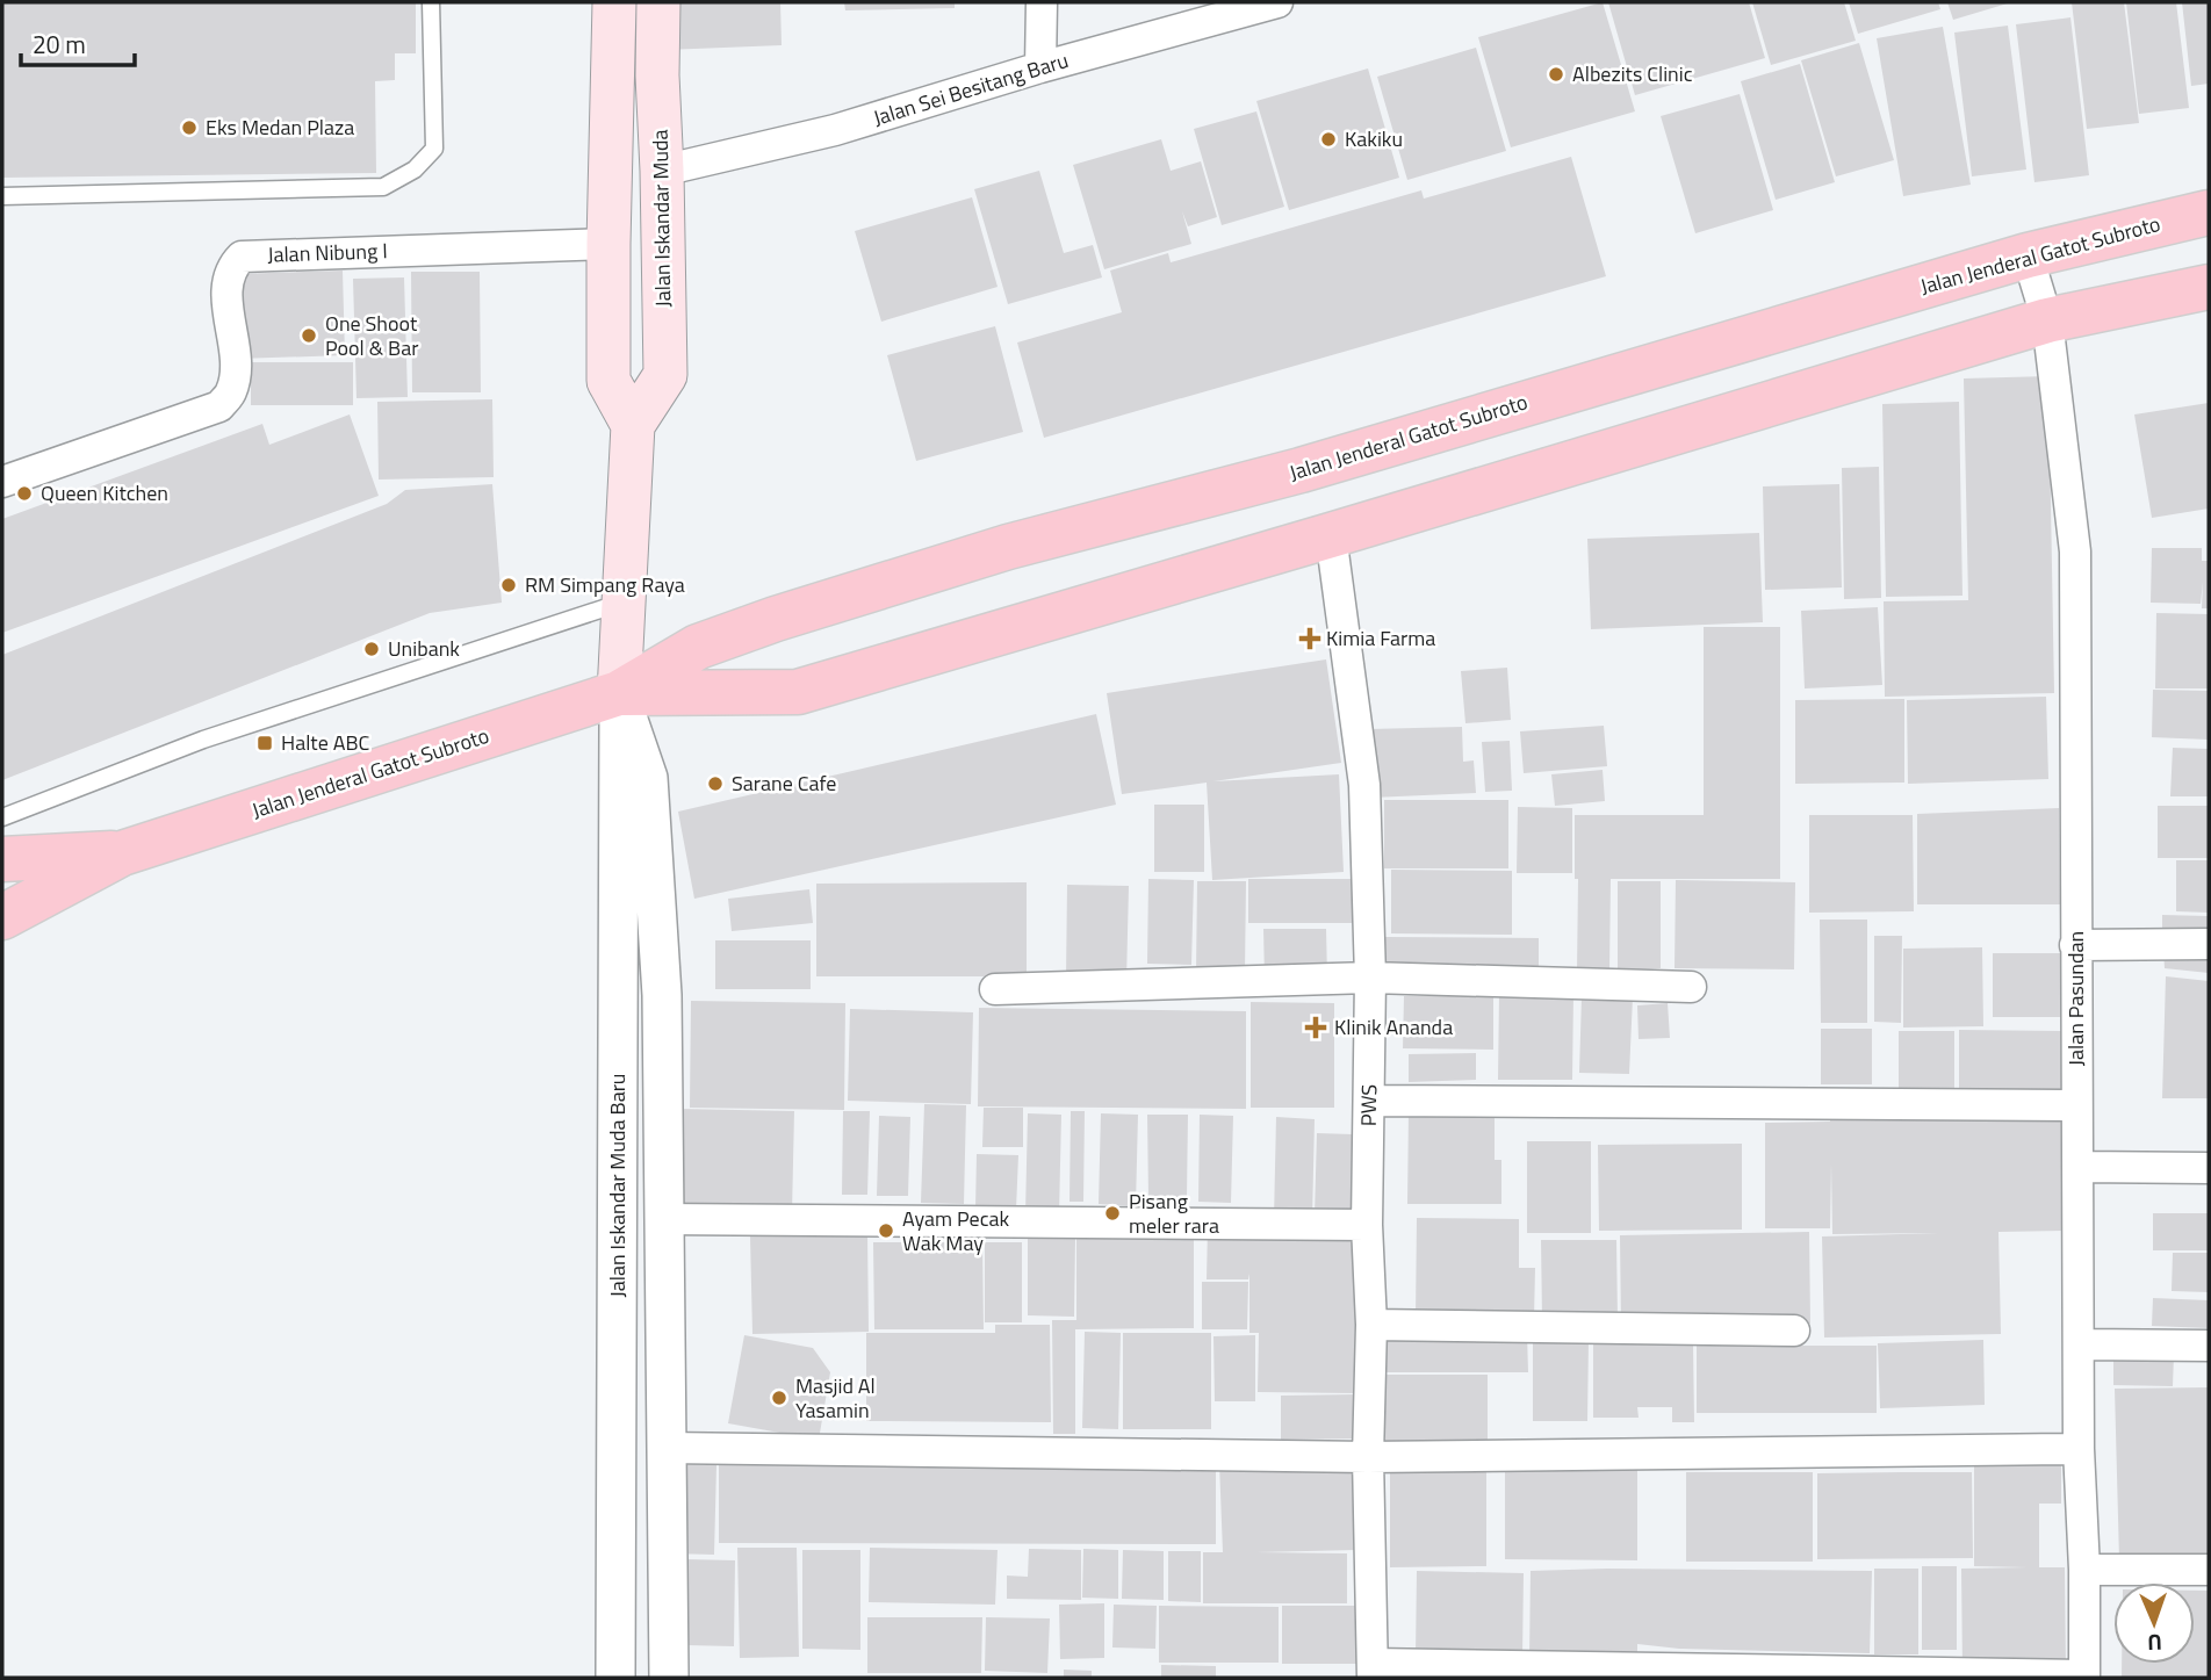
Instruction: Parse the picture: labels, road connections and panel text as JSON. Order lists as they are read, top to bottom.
{
  "streets": {
    "main road": ["Jalan Iskandar Muda", "Jalan Jenderal Gatot Subroto"],
    "street": [
      "Jalan Sei Besitang Baru",
      "Jalan Nibung I",
      "Jalan Pasundan",
      "PWS",
      "Jalan Iskandar Muda Baru"
    ]
  },
  "crossings": [
    ["Jalan Sei Besitang Baru", "Jalan Iskandar Muda"],
    ["Jalan Iskandar Muda", "Jalan Jenderal Gatot Subroto"],
    ["Jalan Iskandar Muda", "Jalan Iskandar Muda Baru"],
    ["Jalan Jenderal Gatot Subroto", "Jalan Pasundan"],
    ["Jalan Jenderal Gatot Subroto", "PWS"],
    ["Jalan Jenderal Gatot Subroto", "Jalan Iskandar Muda Baru"]
  ],
  "places": {
    "other": [
      "Albezits Clinic",
      "Eks Medan Plaza",
      "Kakiku",
      "One Shoot Pool & Bar",
      "Queen Kitchen",
      "RM Simpang Raya",
      "Unibank",
      "Sarane Cafe",
      "Pisang meler rara",
      "Ayam Pecak Wak May",
      "Masjid Al Yasamin"
    ],
    "health": ["Kimia Farma", "Klinik Ananda"],
    "transit": ["Halte ABC"]
  },
  "scale_bar": "20 m",
  "north": "bottom"
}
